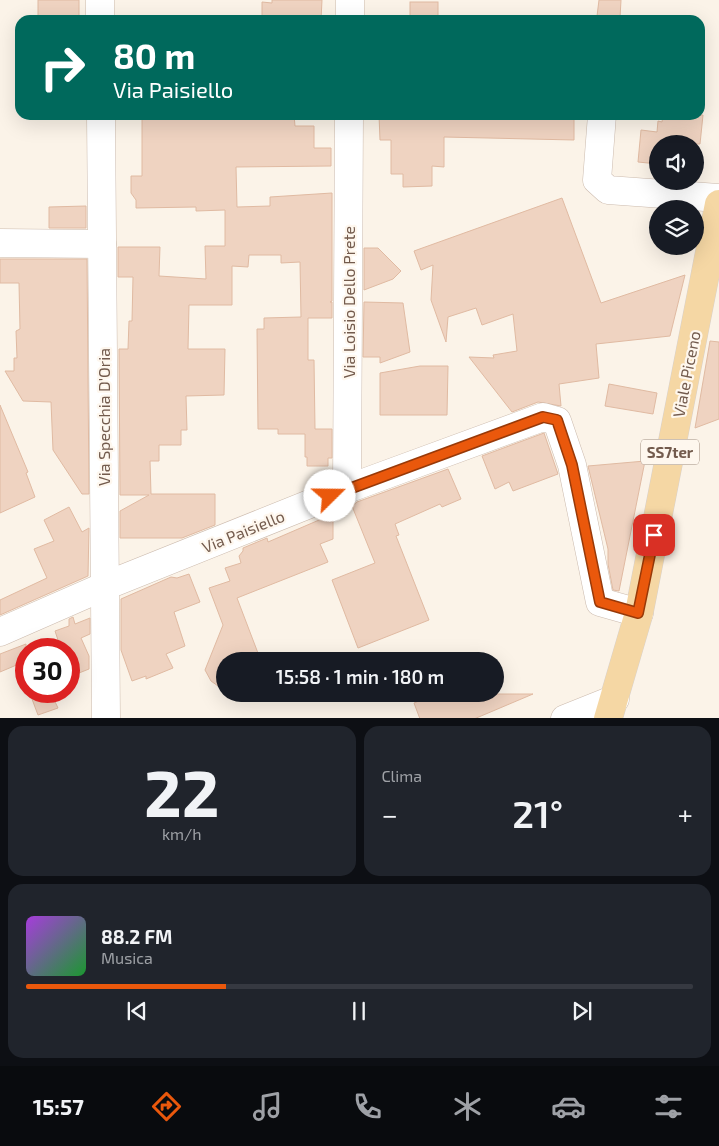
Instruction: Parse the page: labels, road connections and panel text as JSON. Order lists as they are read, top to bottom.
{
  "streets": {
    "main road": ["Viale Piceno", "SS7ter"],
    "street": ["Via Loisio Dello Prete", "Via Specchia D'Oria", "Via Paisiello"]
  },
  "crossings": [
    ["Via Loisio Dello Prete", "Via Paisiello"],
    ["Viale Piceno", "Via Paisiello"],
    ["Via Specchia D'Oria", "Via Paisiello"]
  ],
  "page": {
    "turn": ["80 m", "Via Paisiello"],
    "limit": "30",
    "trip": "15:58 · 1 min · 180 m",
    "tile": [
      ["22", "km/h"],
      "Clima"
    ],
    "heat": ["−", "21°", "+"],
    "song": ["88.2 FM", "Musica"],
    "tabs": "15:57"
  }
}
